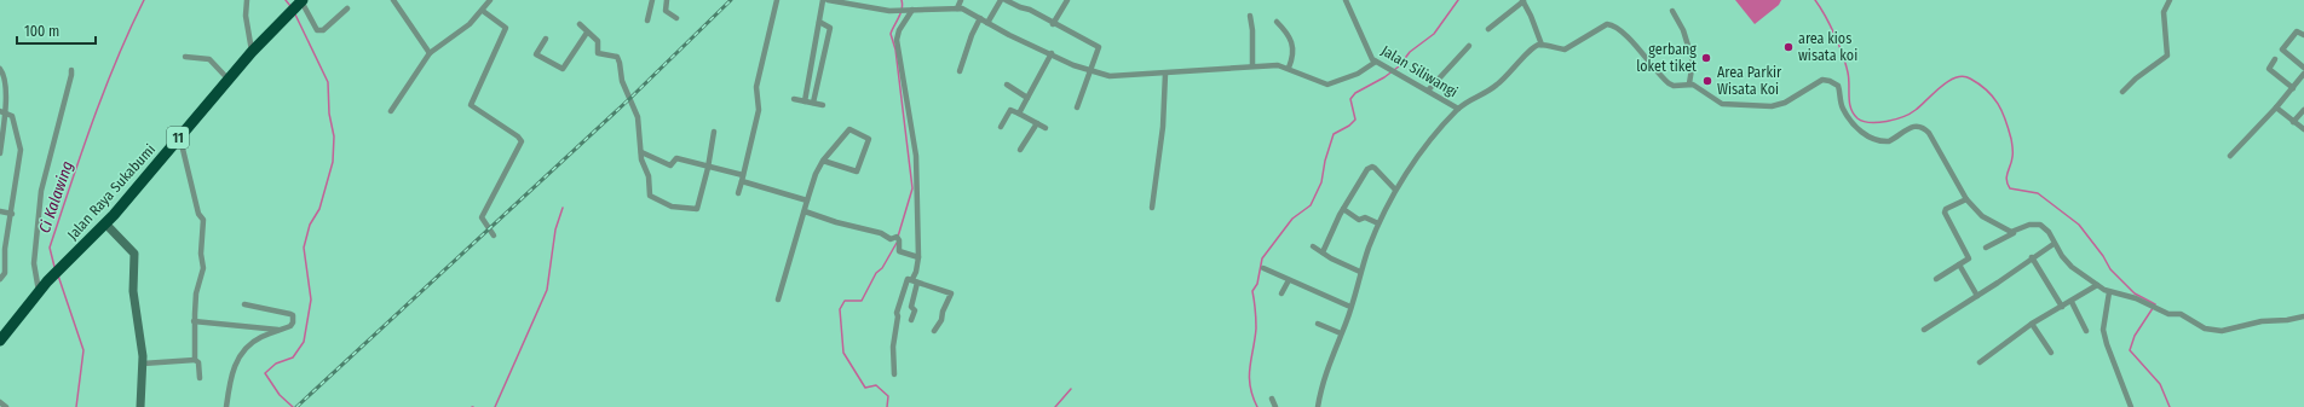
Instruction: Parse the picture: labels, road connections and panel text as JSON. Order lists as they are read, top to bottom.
{
  "streets": {
    "highway": ["11", "Jalan Raya Sukabumi"],
    "street": ["Jalan Siliwangi"]
  },
  "water": ["Ci Kalawing"],
  "places": ["area kios wisata koi", "gerbang loket tiket", "Area Parkir Wisata Koi"],
  "scale_bar": "100 m"
}
